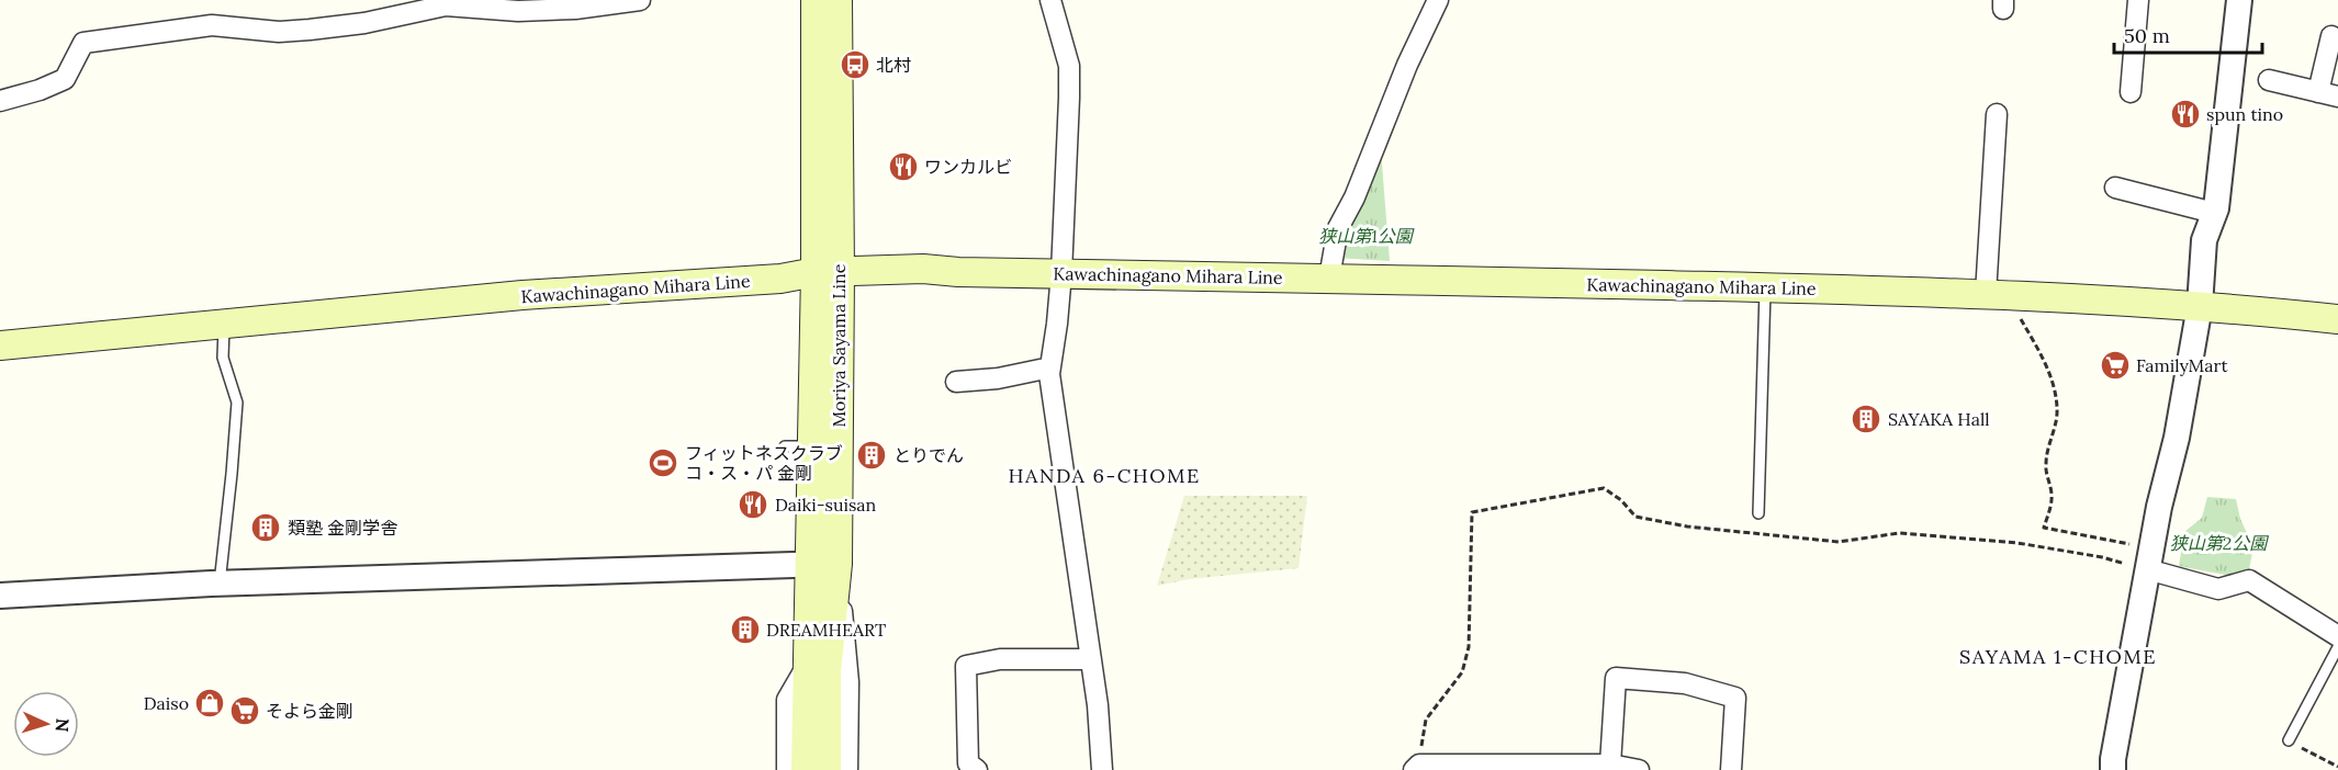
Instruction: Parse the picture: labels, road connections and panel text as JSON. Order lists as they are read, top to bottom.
{
  "streets": {
    "main road": ["Kawachinagano Mihara Line", "Moriya Sayama Line"]
  },
  "crossings": [
    ["Kawachinagano Mihara Line", "Moriya Sayama Line"]
  ],
  "districts": ["HANDA 6-CHOME", "SAYAMA 1-CHOME"],
  "parks": ["狭山第1公園", "狭山第2公園"],
  "places": {
    "bus stop": ["北村"],
    "restaurant": ["spun tino", "ワンカルビ", "Daiki-suisan"],
    "supermarket": ["FamilyMart", "そよら金剛"],
    "building": [
      "SAYAKA Hall",
      "とりでん",
      "類塾 金剛学舎",
      "DREAMHEART"
    ],
    "sports": ["フィットネスクラブ コ・ス・パ 金剛"],
    "shop": ["Daiso"]
  },
  "scale_bar": "50 m",
  "north": "right"
}
